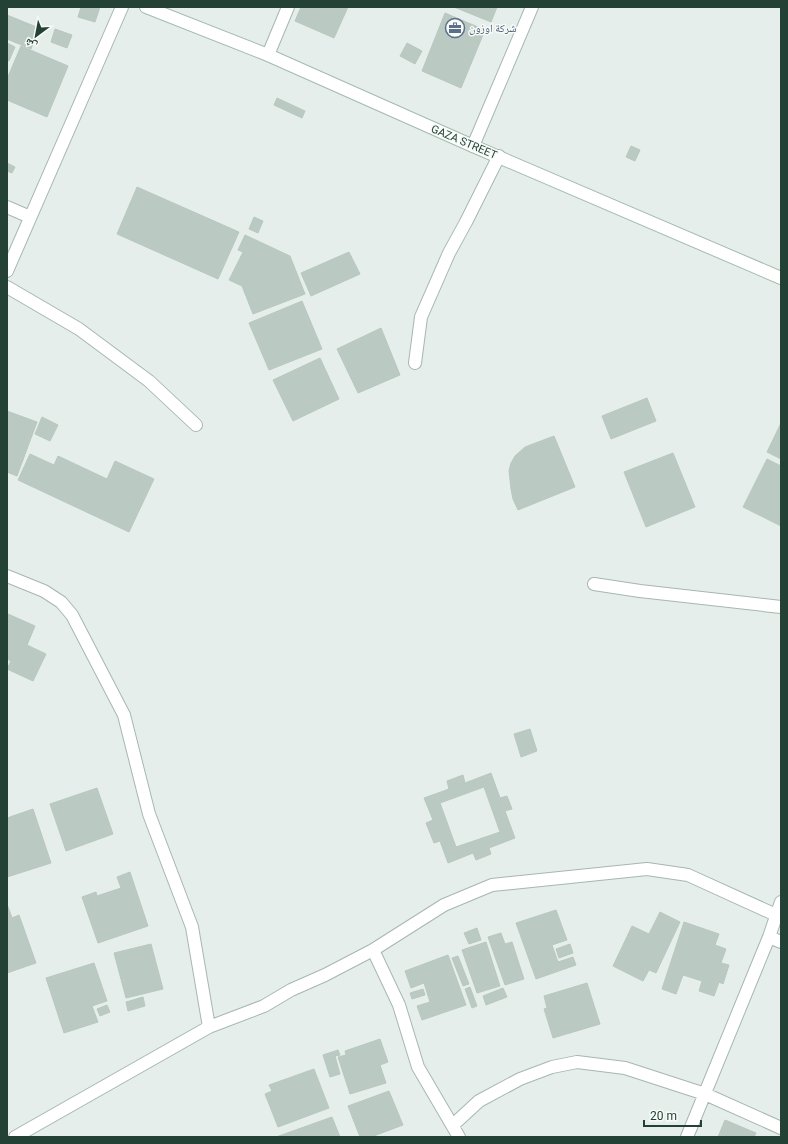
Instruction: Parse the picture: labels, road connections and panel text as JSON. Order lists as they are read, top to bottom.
{
  "streets": {
    "street": ["GAZA STREET"]
  },
  "places": {
    "office": ["شركة اوزون"]
  },
  "scale_bar": "20 m",
  "north": "bottom left"
}
